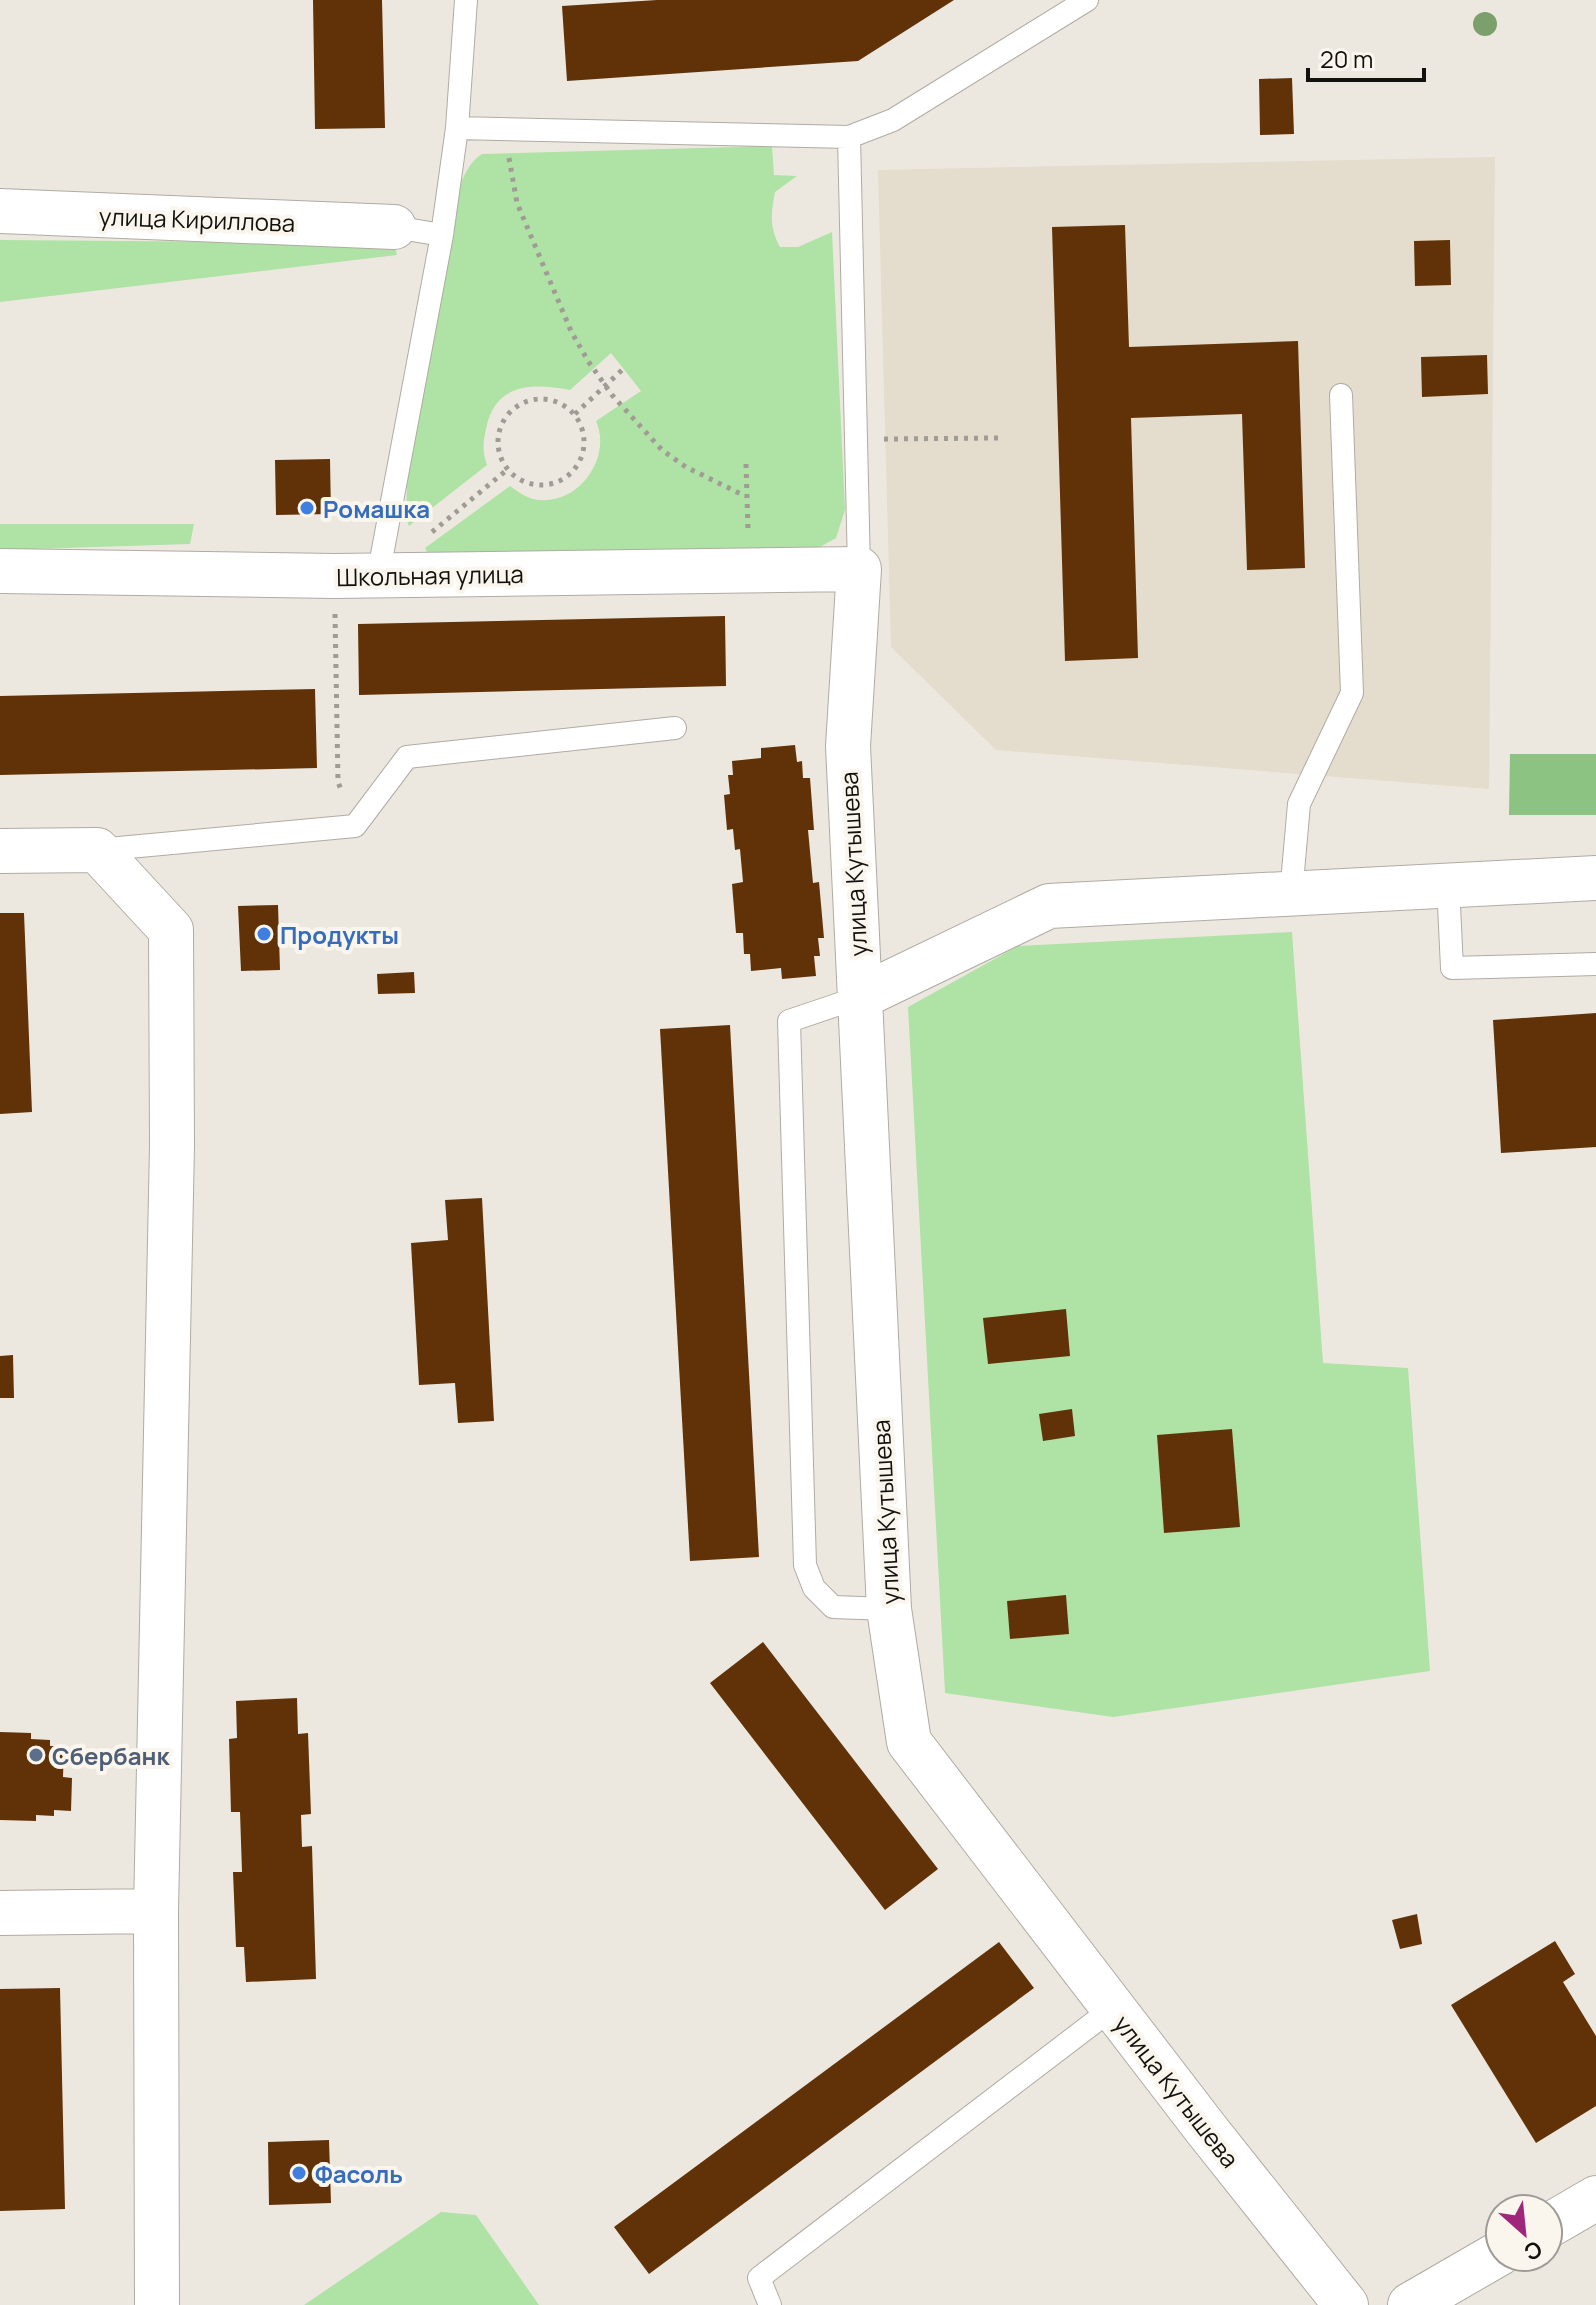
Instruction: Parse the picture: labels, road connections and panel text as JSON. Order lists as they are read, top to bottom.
{
  "streets": {
    "street": ["улица Кириллова", "Школьная улица", "улица Кутышева"]
  },
  "crossings": [
    ["Школьная улица", "улица Кутышева"]
  ],
  "places": [
    "Ромашка",
    "Продукты",
    "Сбербанк",
    "Фасоль"
  ],
  "scale_bar": "20 m",
  "north": "bottom right"
}
